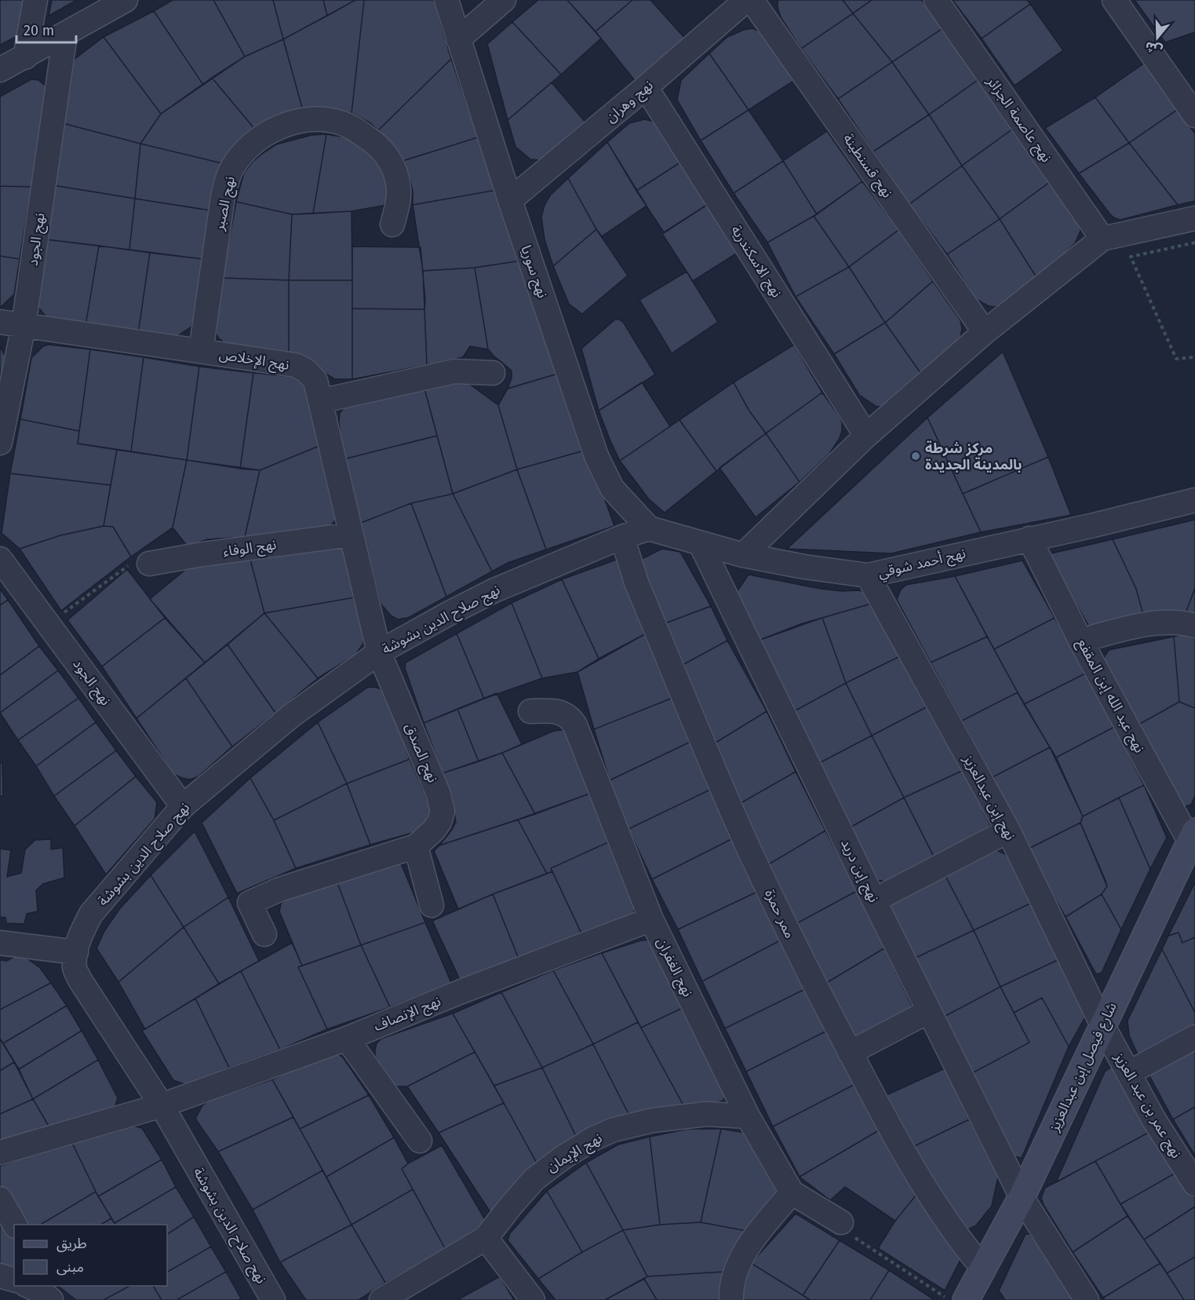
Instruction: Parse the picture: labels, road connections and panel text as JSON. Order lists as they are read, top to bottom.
{
  "streets": {
    "main road": ["شارع فيصل إبن عبدالعزيز"],
    "street": [
      "نهج وهران",
      "نهج عاصمة الجزائر",
      "نهج قسنطينة",
      "نهج الصبر",
      "نهج الجود",
      "نهج الاسكندرية",
      "نهج سوريا",
      "نهج الإخلاص",
      "نهج الوفاء",
      "نهج أحمد شوقي",
      "نهج صلاح الدين بشوشة",
      "نهج عبد الله إبن المقفع",
      "نهج الصدق",
      "نهج إبن عبدالعزيز",
      "نهج إبن دريد",
      "ممر حمزة",
      "نهج الغفران",
      "نهج الإنصاف",
      "نهج عمر بن عبد العزيز",
      "نهج الإيمان"
    ]
  },
  "crossings": [
    ["نهج وهران", "نهج الاسكندرية"],
    ["نهج وهران", "نهج سوريا"],
    ["نهج الصبر", "نهج الإخلاص"],
    ["نهج الجود", "نهج الإخلاص"],
    ["نهج الجود", "نهج صلاح الدين بشوشة"],
    ["نهج سوريا", "نهج أحمد شوقي"],
    ["نهج سوريا", "نهج صلاح الدين بشوشة"],
    ["نهج الإخلاص", "نهج الوفاء"],
    ["نهج الإخلاص", "نهج صلاح الدين بشوشة"],
    ["نهج الإخلاص", "نهج الصدق"],
    ["نهج أحمد شوقي", "نهج صلاح الدين بشوشة"],
    ["نهج أحمد شوقي", "نهج عبد الله إبن المقفع"],
    ["نهج أحمد شوقي", "نهج إبن عبدالعزيز"],
    ["نهج أحمد شوقي", "نهج إبن دريد"],
    ["نهج صلاح الدين بشوشة", "نهج الصدق"],
    ["نهج صلاح الدين بشوشة", "ممر حمزة"],
    ["نهج صلاح الدين بشوشة", "نهج الإنصاف"],
    ["نهج عبد الله إبن المقفع", "شارع فيصل إبن عبدالعزيز"],
    ["نهج إبن عبدالعزيز", "شارع فيصل إبن عبدالعزيز"],
    ["نهج إبن عبدالعزيز", "نهج عمر بن عبد العزيز"],
    ["نهج إبن دريد", "شارع فيصل إبن عبدالعزيز"],
    ["ممر حمزة", "شارع فيصل إبن عبدالعزيز"],
    ["نهج الغفران", "نهج الإنصاف"],
    ["نهج الغفران", "نهج الإيمان"],
    ["شارع فيصل إبن عبدالعزيز", "نهج عمر بن عبد العزيز"]
  ],
  "places": ["مركز شرطة بالمدينة الجديدة"],
  "legend": ["طريق", "مبنى"],
  "scale_bar": "20 m",
  "north": "bottom"
}
